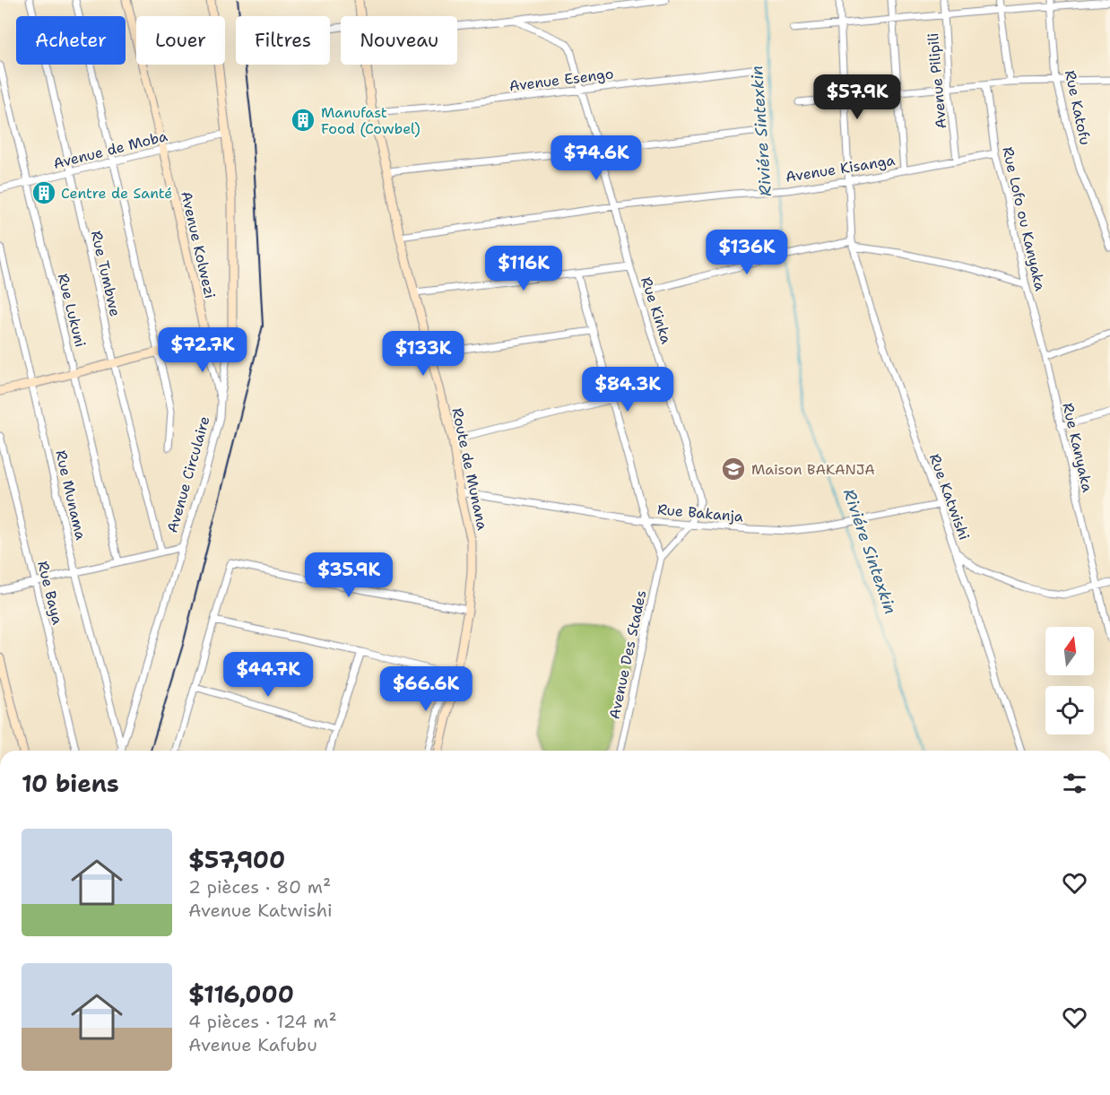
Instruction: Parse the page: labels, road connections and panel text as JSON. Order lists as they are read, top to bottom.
{
  "streets": {
    "street": [
      "Avenue Esengo",
      "Avenue Pilipili",
      "Rue Katofu",
      "Avenue de Moba",
      "Avenue Kisanga",
      "Rue Lofo ou Kanyaka",
      "Avenue Kolwezi",
      "Rue Tumbwe",
      "Rue Lukuni",
      "Rue Kinka",
      "Rue Kanyaka",
      "Route de Munana",
      "Avenue Circulaire",
      "Rue Munama",
      "Rue Katwishi",
      "Rue Bakanja",
      "Rue Baya",
      "Avenue Des Stades"
    ]
  },
  "crossings": [
    ["Avenue Esengo", "Rue Kinka"],
    ["Avenue Esengo", "Route de Munana"],
    ["Avenue Pilipili", "Avenue Kisanga"],
    ["Avenue de Moba", "Avenue Kolwezi"],
    ["Avenue de Moba", "Rue Tumbwe"],
    ["Avenue de Moba", "Rue Lukuni"],
    ["Avenue de Moba", "Avenue Circulaire"],
    ["Avenue Kisanga", "Rue Lofo ou Kanyaka"],
    ["Avenue Kisanga", "Rue Kinka"],
    ["Avenue Kisanga", "Route de Munana"],
    ["Avenue Kisanga", "Rue Katwishi"],
    ["Rue Lofo ou Kanyaka", "Rue Kanyaka"],
    ["Rue Kinka", "Rue Bakanja"],
    ["Rue Kinka", "Avenue Des Stades"],
    ["Route de Munana", "Rue Bakanja"],
    ["Avenue Circulaire", "Rue Munama"],
    ["Rue Katwishi", "Rue Bakanja"]
  ],
  "water": ["Riviére Sintexkin"],
  "places": {
    "building": ["Manufast Food (Cowbel)", "Centre de Santé"],
    "school or university": ["Maison BAKANJA"]
  },
  "north": "top",
  "page": {
    "chip": [
      "Acheter",
      "Louer",
      "Filtres",
      "Nouveau"
    ],
    "price": [
      "$57.9K",
      "$74.6K",
      "$136K",
      "$116K",
      "$72.7K",
      "$133K",
      "$84.3K",
      "$35.9K",
      "$44.7K",
      "$66.6K"
    ],
    "heading": "10 biens",
    "list": [
      {
        "name": "$57,900",
        "note": "2 pièces · 80 m² · Avenue Katwishi"
      },
      {
        "name": "$116,000",
        "note": "4 pièces · 124 m² · Avenue Kafubu"
      }
    ]
  }
}
